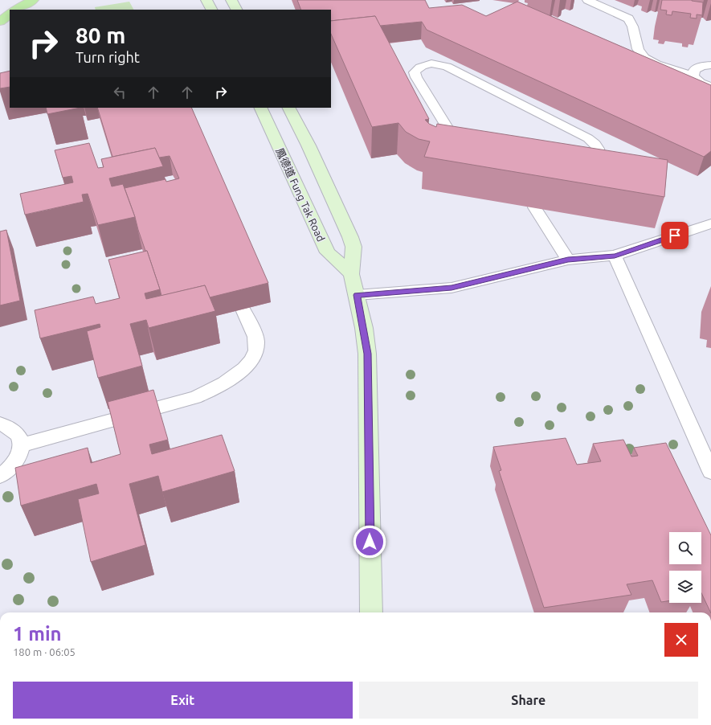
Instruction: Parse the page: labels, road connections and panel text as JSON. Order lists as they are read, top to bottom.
{
  "streets": {
    "main road": ["鳳德道 Fung Tak Road"]
  },
  "page": {
    "turn": ["80 m", "Turn right"],
    "heading": ["1 min", "180 m · 06:05"],
    "buttons": ["Exit", "Share"]
  }
}
